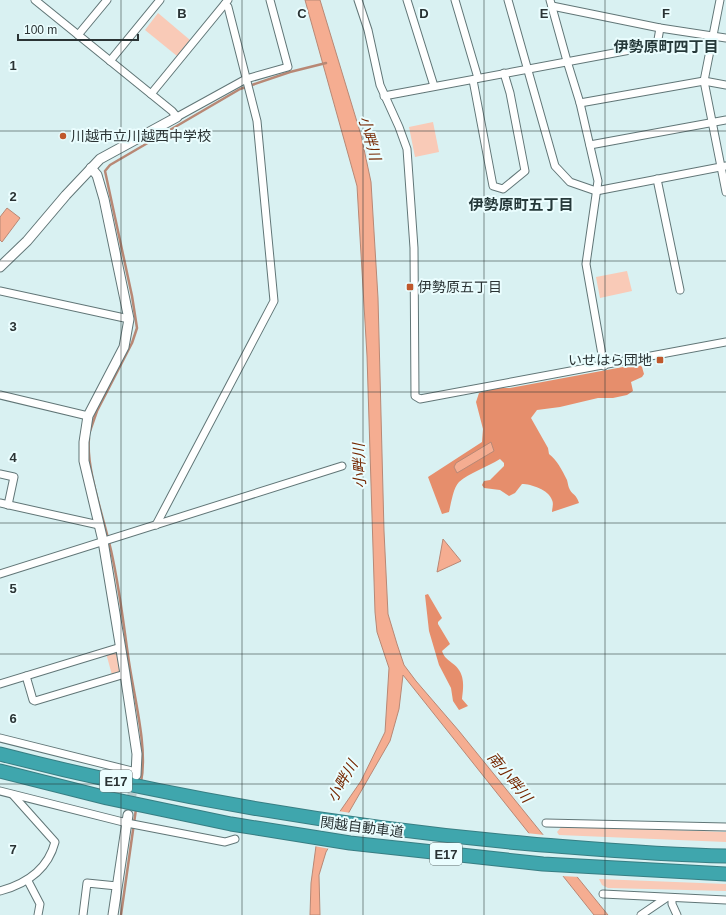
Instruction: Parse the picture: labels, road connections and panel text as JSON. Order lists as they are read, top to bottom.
{
  "streets": {
    "highway": ["E17", "関越自動車道"]
  },
  "districts": ["伊勢原町四丁目", "伊勢原町五丁目"],
  "water": ["小畔川", "南小畔川"],
  "places": {
    "other": ["川越市立川越西中学校"],
    "transit": ["伊勢原五丁目", "いせはら団地"]
  },
  "scale_bar": "100 m",
  "grid": {
    "columns": [
      "B",
      "C",
      "D",
      "E",
      "F"
    ],
    "rows": [
      "1",
      "2",
      "3",
      "4",
      "5",
      "6",
      "7"
    ]
  }
}
